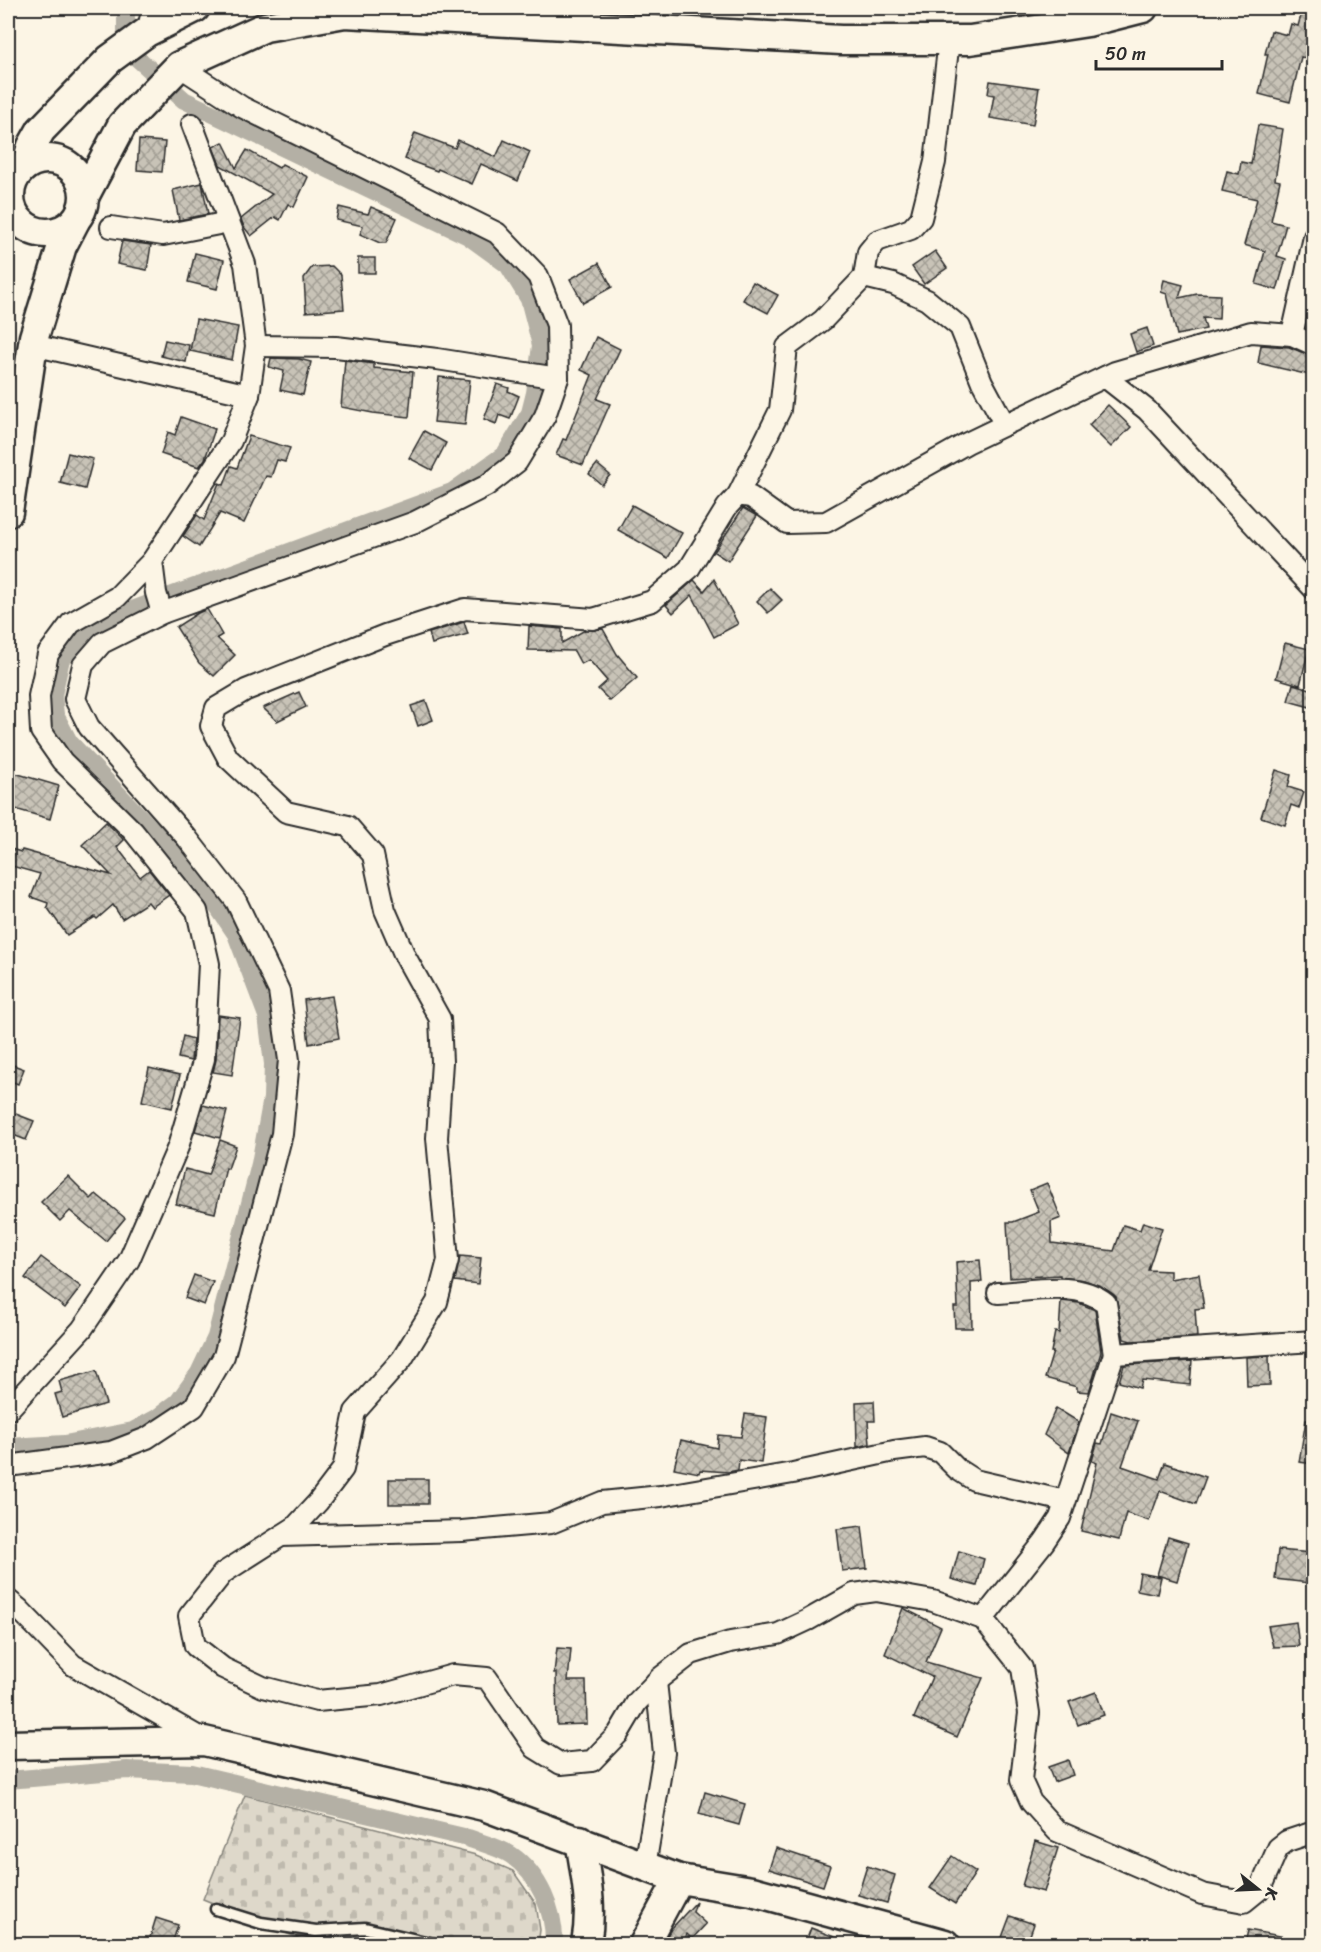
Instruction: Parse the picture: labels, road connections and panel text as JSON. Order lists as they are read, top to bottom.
{
  "scale_bar": "50 m",
  "north": "right"
}
